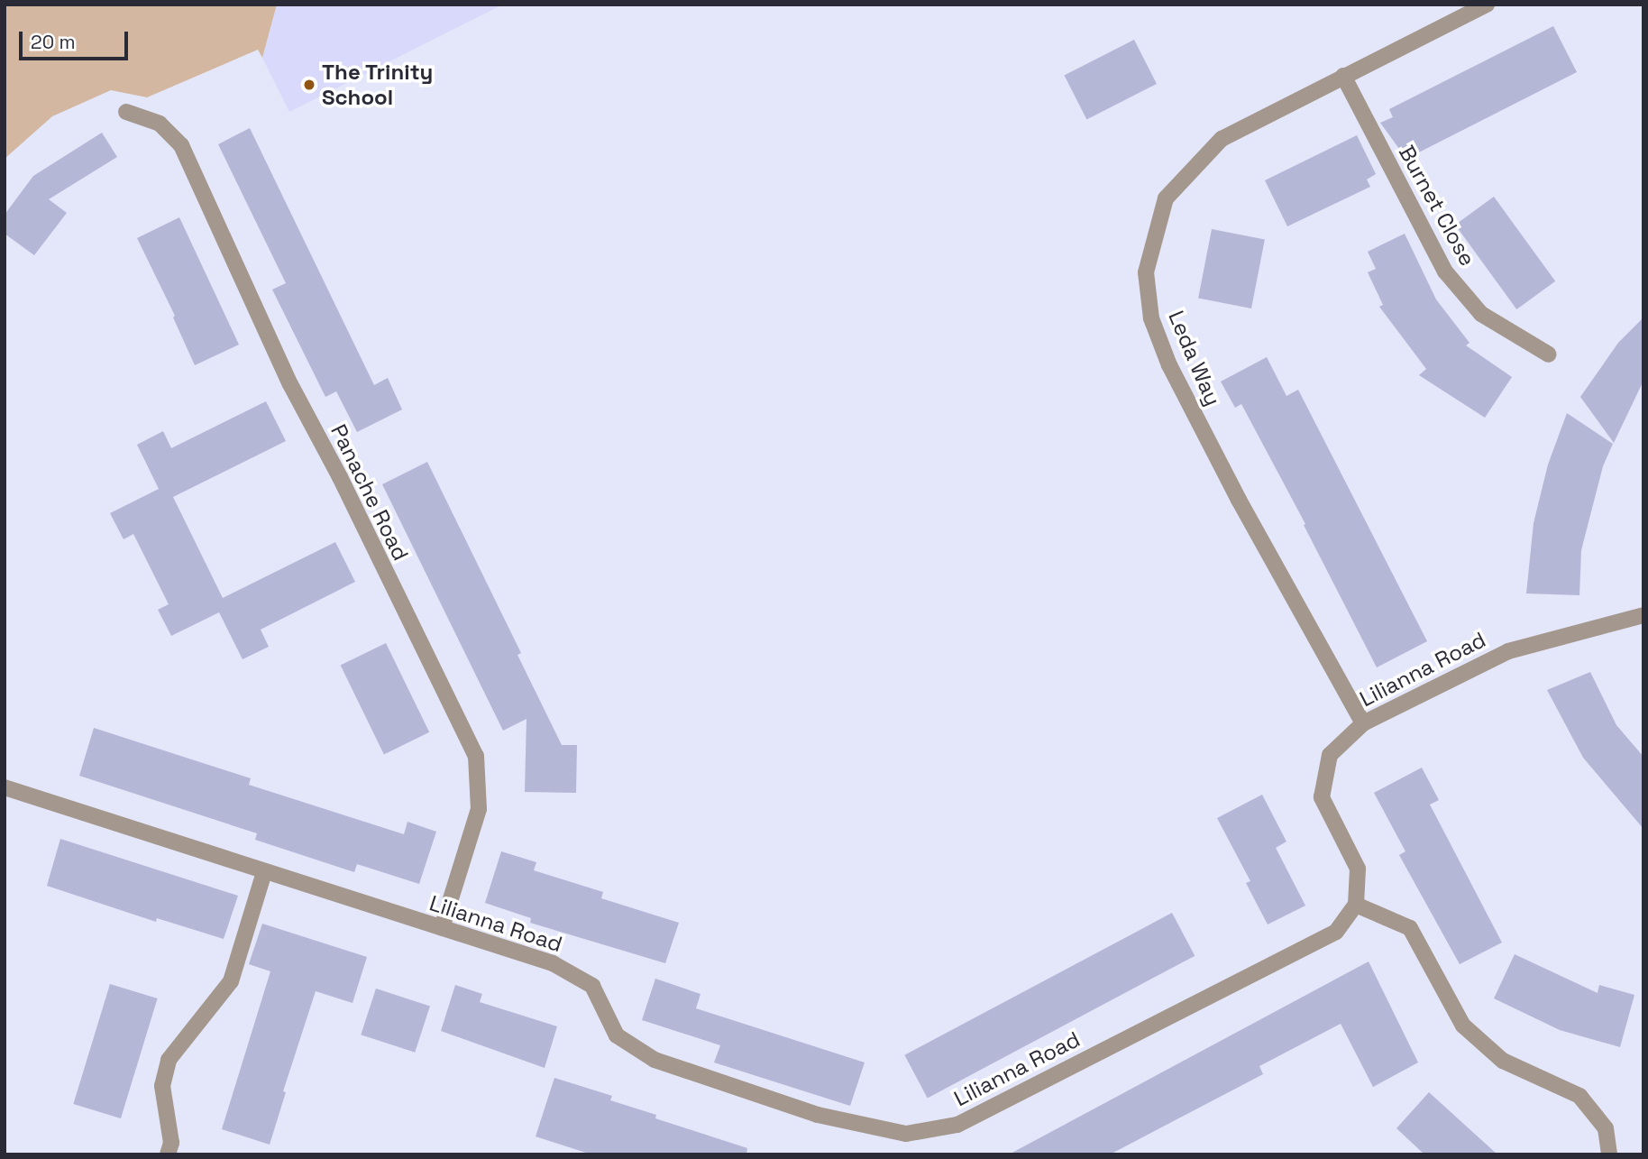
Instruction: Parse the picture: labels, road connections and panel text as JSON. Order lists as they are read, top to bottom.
{
  "streets": {
    "street": [
      "Burnet Close",
      "Leda Way",
      "Panache Road",
      "Lilianna Road"
    ]
  },
  "crossings": [
    ["Burnet Close", "Leda Way"],
    ["Leda Way", "Lilianna Road"],
    ["Panache Road", "Lilianna Road"]
  ],
  "places": ["The Trinity School"],
  "scale_bar": "20 m"
}
